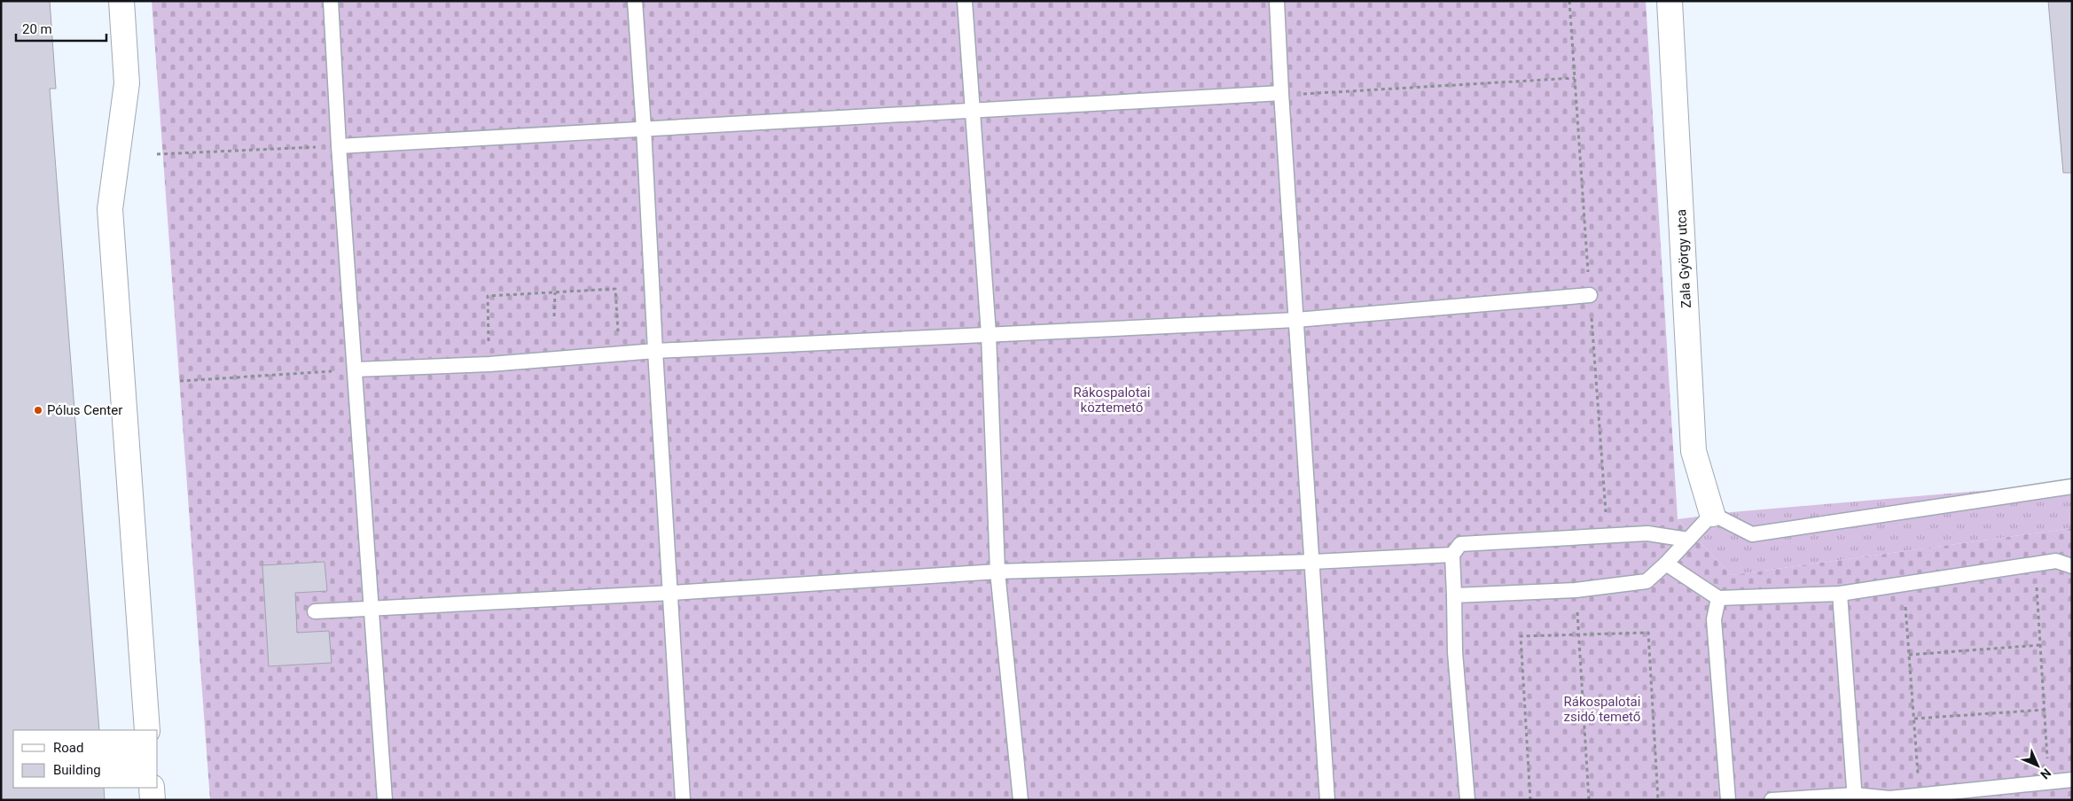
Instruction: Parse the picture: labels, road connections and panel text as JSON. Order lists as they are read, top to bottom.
{
  "streets": {
    "street": ["Zala György utca"]
  },
  "parks": ["Rákospalotai köztemető", "Rákospalotai zsidó temető"],
  "places": ["Pólus Center"],
  "legend": ["Road", "Building"],
  "scale_bar": "20 m",
  "north": "bottom right"
}
